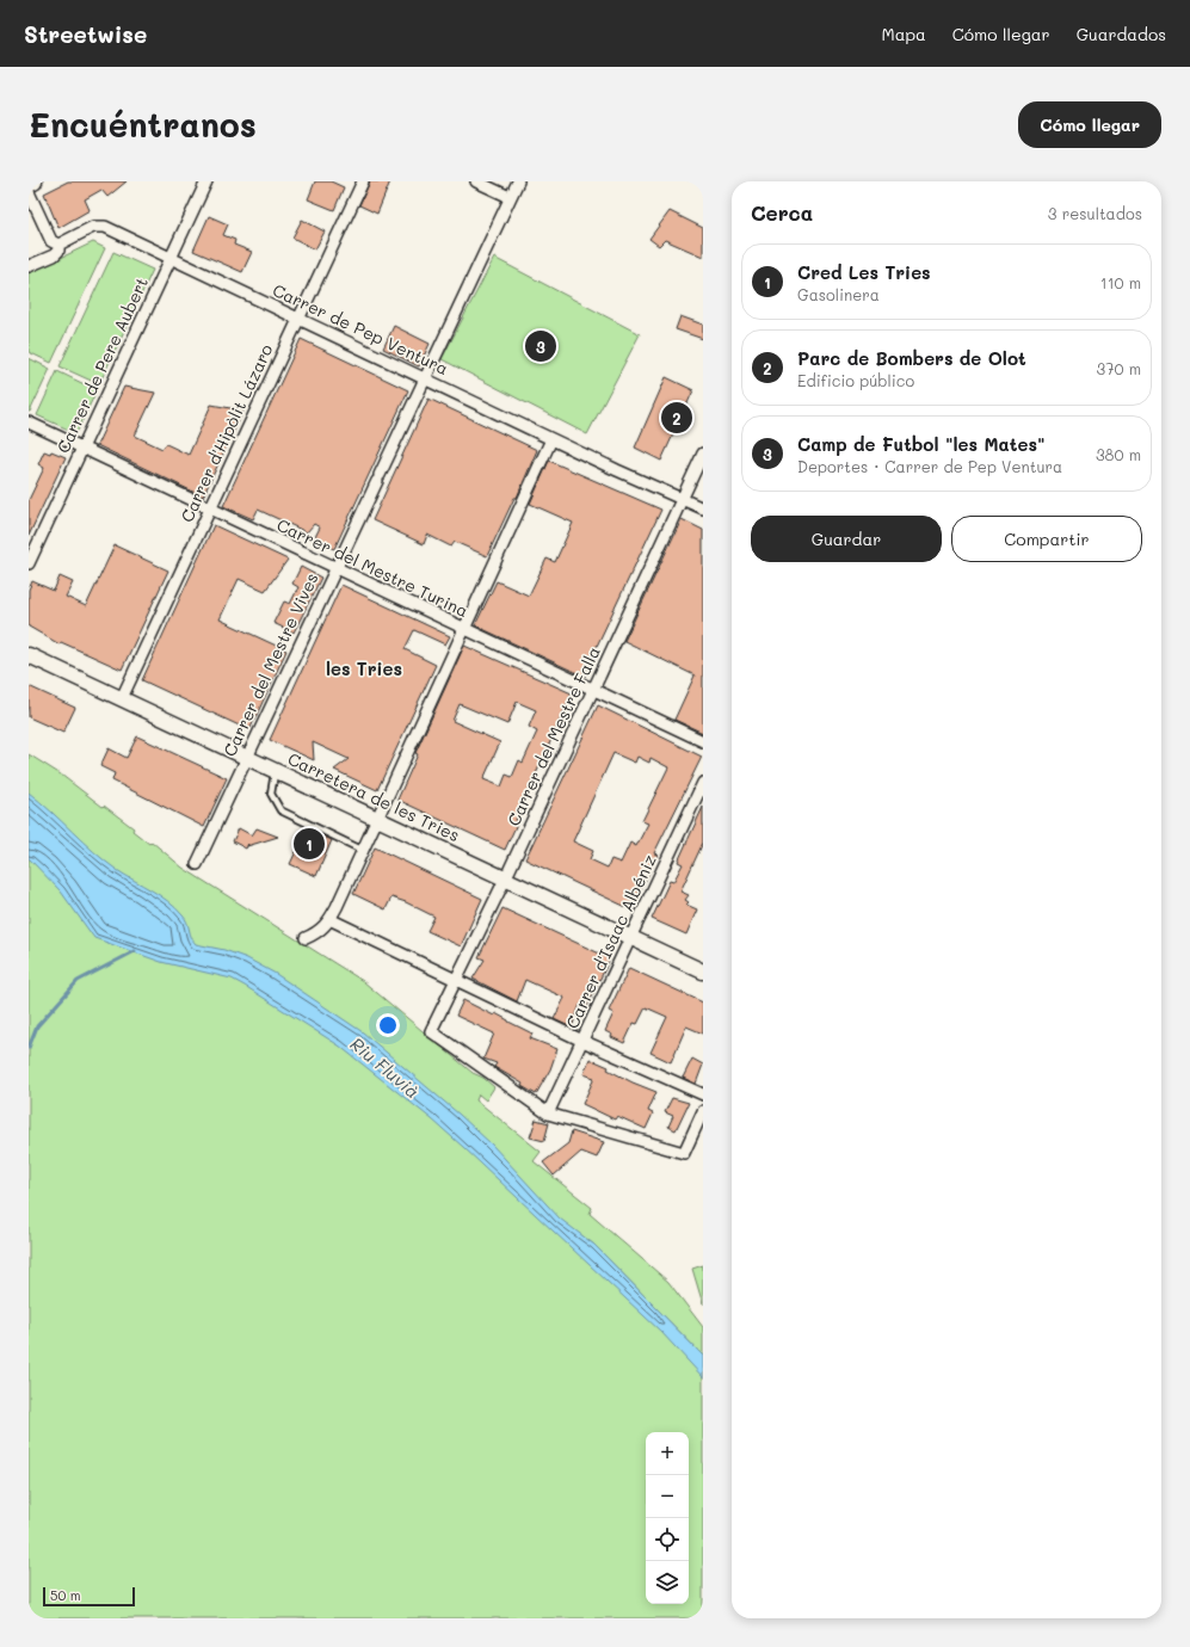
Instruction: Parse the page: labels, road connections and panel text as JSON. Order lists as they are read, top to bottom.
{
  "streets": {
    "street": [
      "Carrer de Pep Ventura",
      "Carrer de Pere Aubert",
      "Carrer d'Hipòlit Lázaro",
      "Carrer del Mestre Turina",
      "Carrer del Mestre Vives",
      "Carrer del Mestre Falla",
      "Carretera de les Tries",
      "Carrer d'Isaac Albéniz"
    ]
  },
  "crossings": [
    ["Carrer de Pep Ventura", "Carrer de Pere Aubert"],
    ["Carrer de Pep Ventura", "Carrer d'Hipòlit Lázaro"],
    ["Carrer de Pep Ventura", "Carrer del Mestre Vives"],
    ["Carrer de Pep Ventura", "Carrer del Mestre Falla"],
    ["Carrer de Pere Aubert", "Carrer del Mestre Turina"],
    ["Carrer d'Hipòlit Lázaro", "Carrer del Mestre Turina"],
    ["Carrer d'Hipòlit Lázaro", "Carretera de les Tries"],
    ["Carrer del Mestre Turina", "Carrer del Mestre Vives"],
    ["Carrer del Mestre Turina", "Carrer del Mestre Falla"],
    ["Carrer del Mestre Vives", "Carretera de les Tries"],
    ["Carrer del Mestre Falla", "Carretera de les Tries"],
    ["Carrer del Mestre Falla", "Carrer d'Isaac Albéniz"],
    ["Carretera de les Tries", "Carrer d'Isaac Albéniz"]
  ],
  "districts": ["les Tries"],
  "water": ["Riu Fluvià"],
  "scale_bar": "50 m",
  "page": {
    "header": "Streetwise",
    "nav": ["Mapa", "Cómo llegar", "Guardados"],
    "buttons": [
      "Cómo llegar",
      ["Guardar", "Compartir"]
    ],
    "title": "Encuéntranos",
    "heading": ["Cerca", "3 resultados"],
    "list": [
      {
        "mark": "1",
        "name": "Cred Les Tries",
        "note": "Gasolinera",
        "value": "110 m"
      },
      {
        "mark": "2",
        "name": "Parc de Bombers de Olot",
        "note": "Edificio público",
        "value": "370 m"
      },
      {
        "mark": "3",
        "name": "Camp de Futbol \"les Mates\"",
        "note": "Deportes · Carrer de Pep Ventura",
        "value": "380 m"
      }
    ],
    "pins": ["3", "2", "1"],
    "map_buttons": ["+", "−"],
    "scale": "50 m"
  }
}
